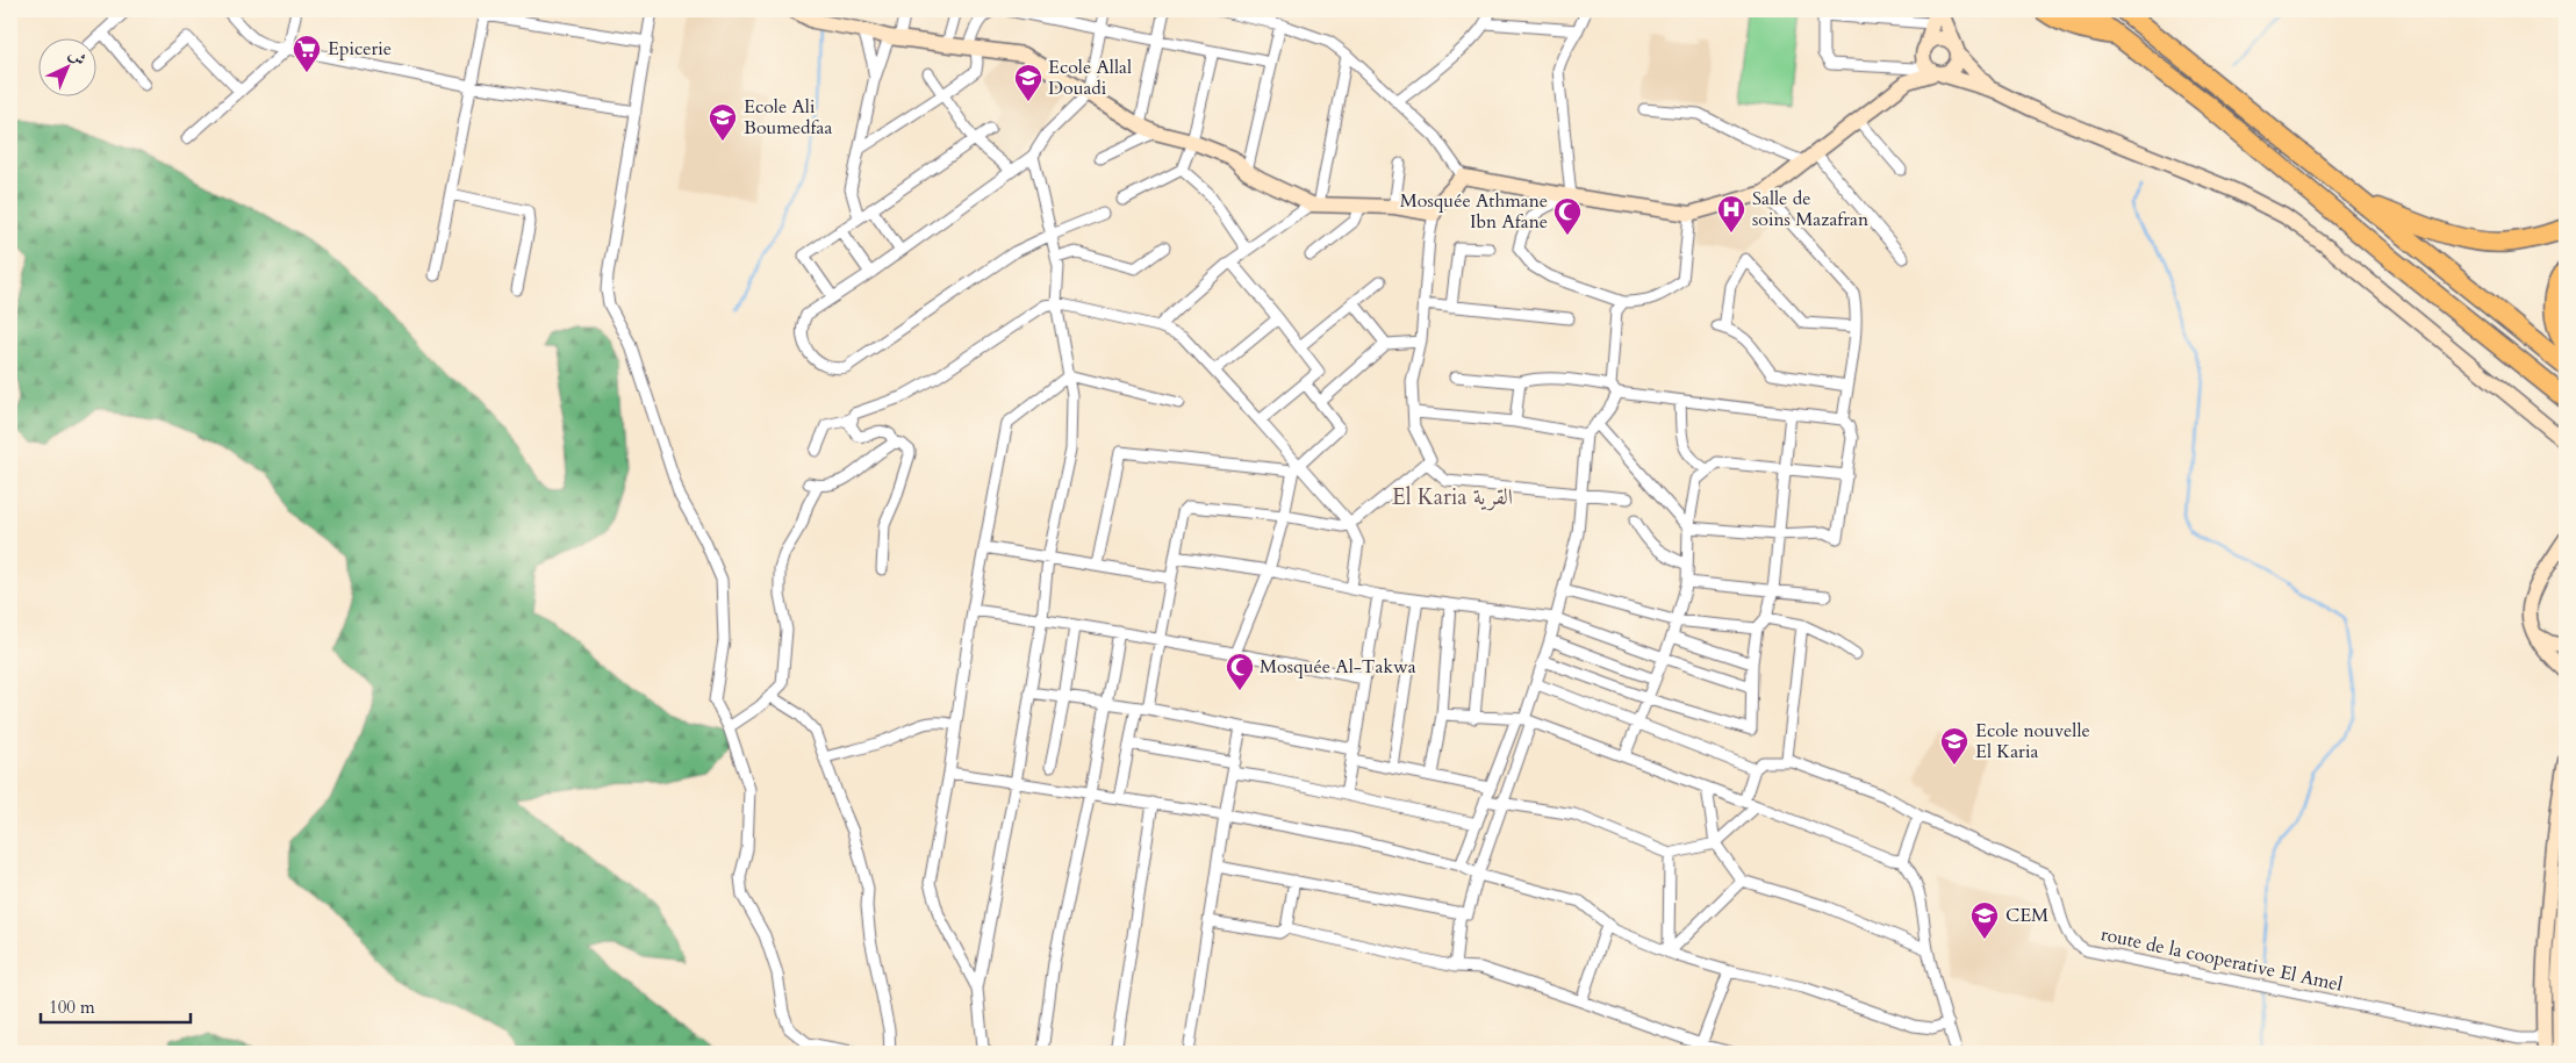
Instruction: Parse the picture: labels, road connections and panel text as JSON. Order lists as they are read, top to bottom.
{
  "streets": {
    "street": ["route de la cooperative El Amel"]
  },
  "districts": ["El Karia القرية"],
  "places": {
    "supermarket": ["Epicerie"],
    "school or university": [
      "Ecole Allal Douadi",
      "Ecole Ali Boumedfaa",
      "Ecole nouvelle El Karia",
      "CEM"
    ],
    "hospital": ["Salle de soins Mazafran"],
    "mosque": ["Mosquée Athmane Ibn Afane", "Mosquée Al-Takwa"]
  },
  "scale_bar": "100 m",
  "north": "top right"
}
